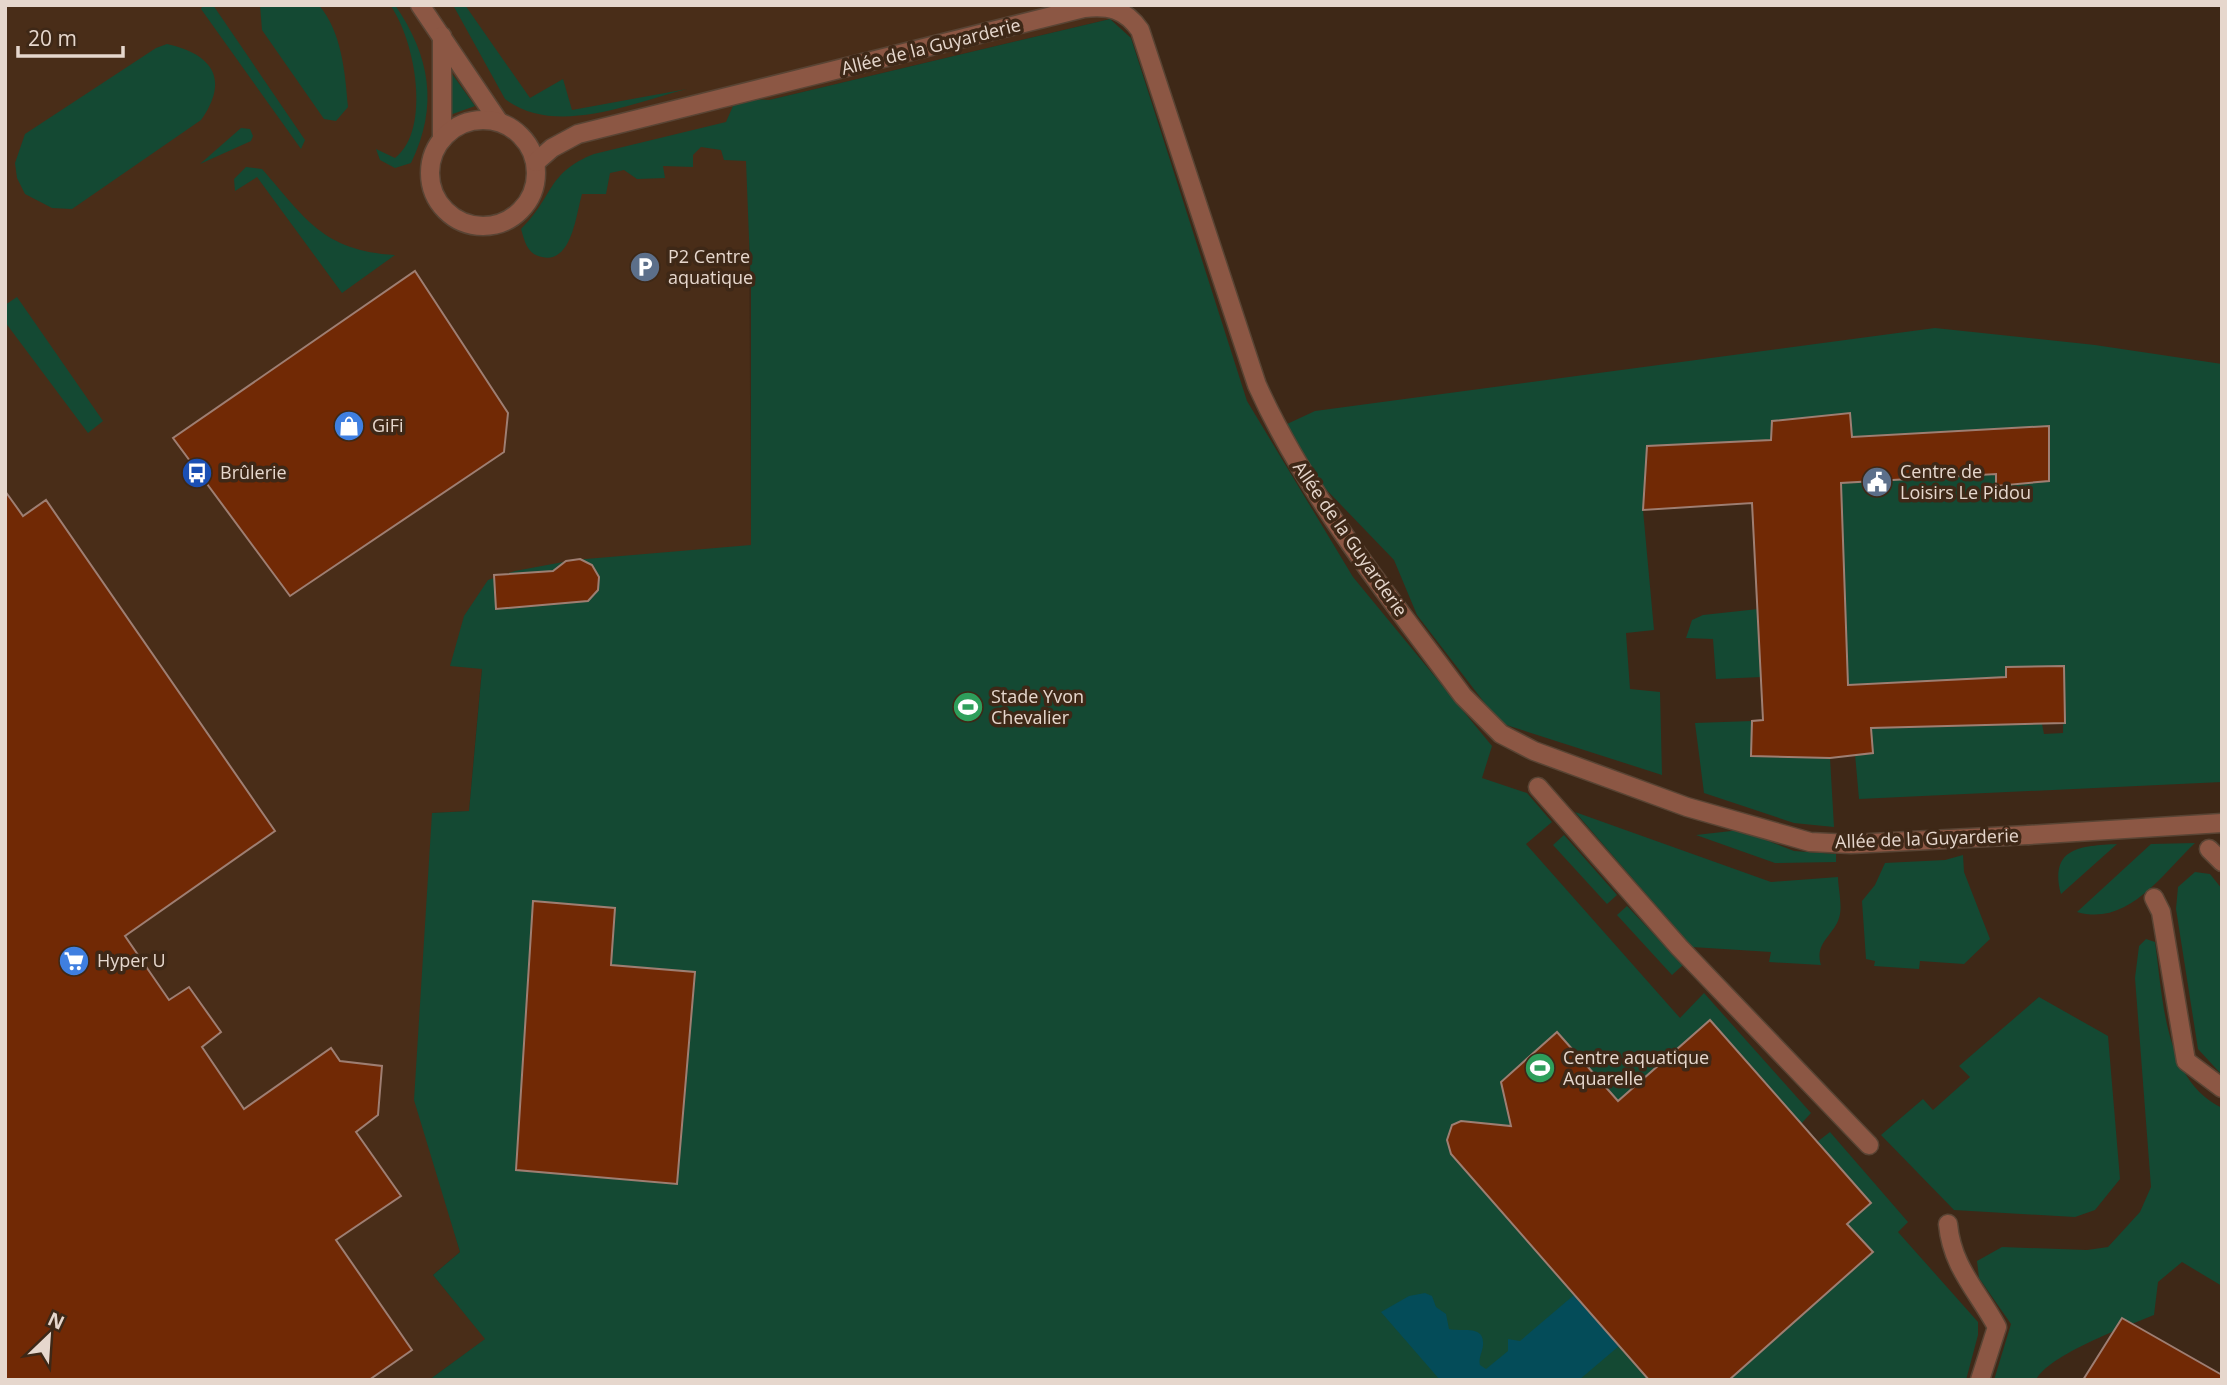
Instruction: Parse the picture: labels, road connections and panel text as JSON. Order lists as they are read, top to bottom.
{
  "streets": {
    "street": ["Allée de la Guyarderie"]
  },
  "places": {
    "parking": ["P2 Centre aquatique"],
    "shop": ["GiFi"],
    "bus stop": ["Brûlerie"],
    "public building": ["Centre de Loisirs Le Pidou"],
    "sports": ["Stade Yvon Chevalier", "Centre aquatique Aquarelle"],
    "supermarket": ["Hyper U"]
  },
  "scale_bar": "20 m",
  "north": "top right"
}
